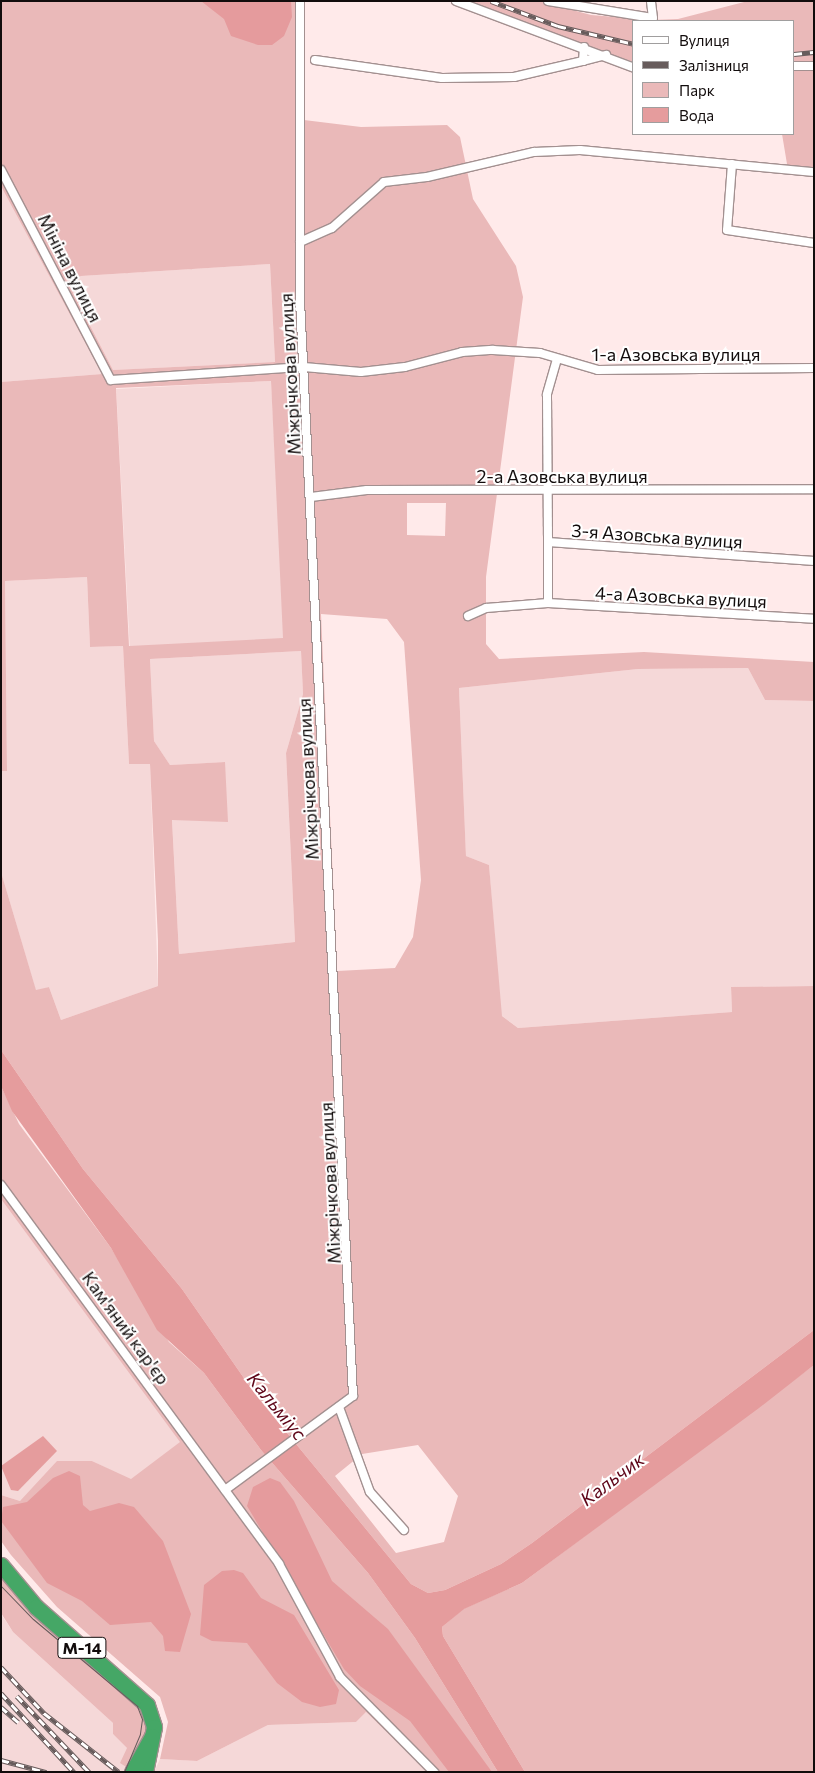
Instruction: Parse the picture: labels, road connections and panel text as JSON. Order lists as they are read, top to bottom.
{
  "streets": {
    "highway": ["М-14"],
    "street": [
      "Мініна вулиця",
      "1-а Азовська вулиця",
      "Міжрічкова вулиця",
      "2-а Азовська вулиця",
      "3-я Азовська вулиця",
      "4-а Азовська вулиця",
      "Кам'яний кар'єр"
    ]
  },
  "crossings": [
    ["Мініна вулиця", "1-а Азовська вулиця"],
    ["1-а Азовська вулиця", "Міжрічкова вулиця"],
    ["1-а Азовська вулиця", "3-я Азовська вулиця"],
    ["Міжрічкова вулиця", "2-а Азовська вулиця"],
    ["Міжрічкова вулиця", "Кам'яний кар'єр"],
    ["2-а Азовська вулиця", "3-я Азовська вулиця"]
  ],
  "water": ["Кальміус", "Кальчик"],
  "legend": [
    "Вулиця",
    "Залізниця",
    "Парк",
    "Вода"
  ]
}
